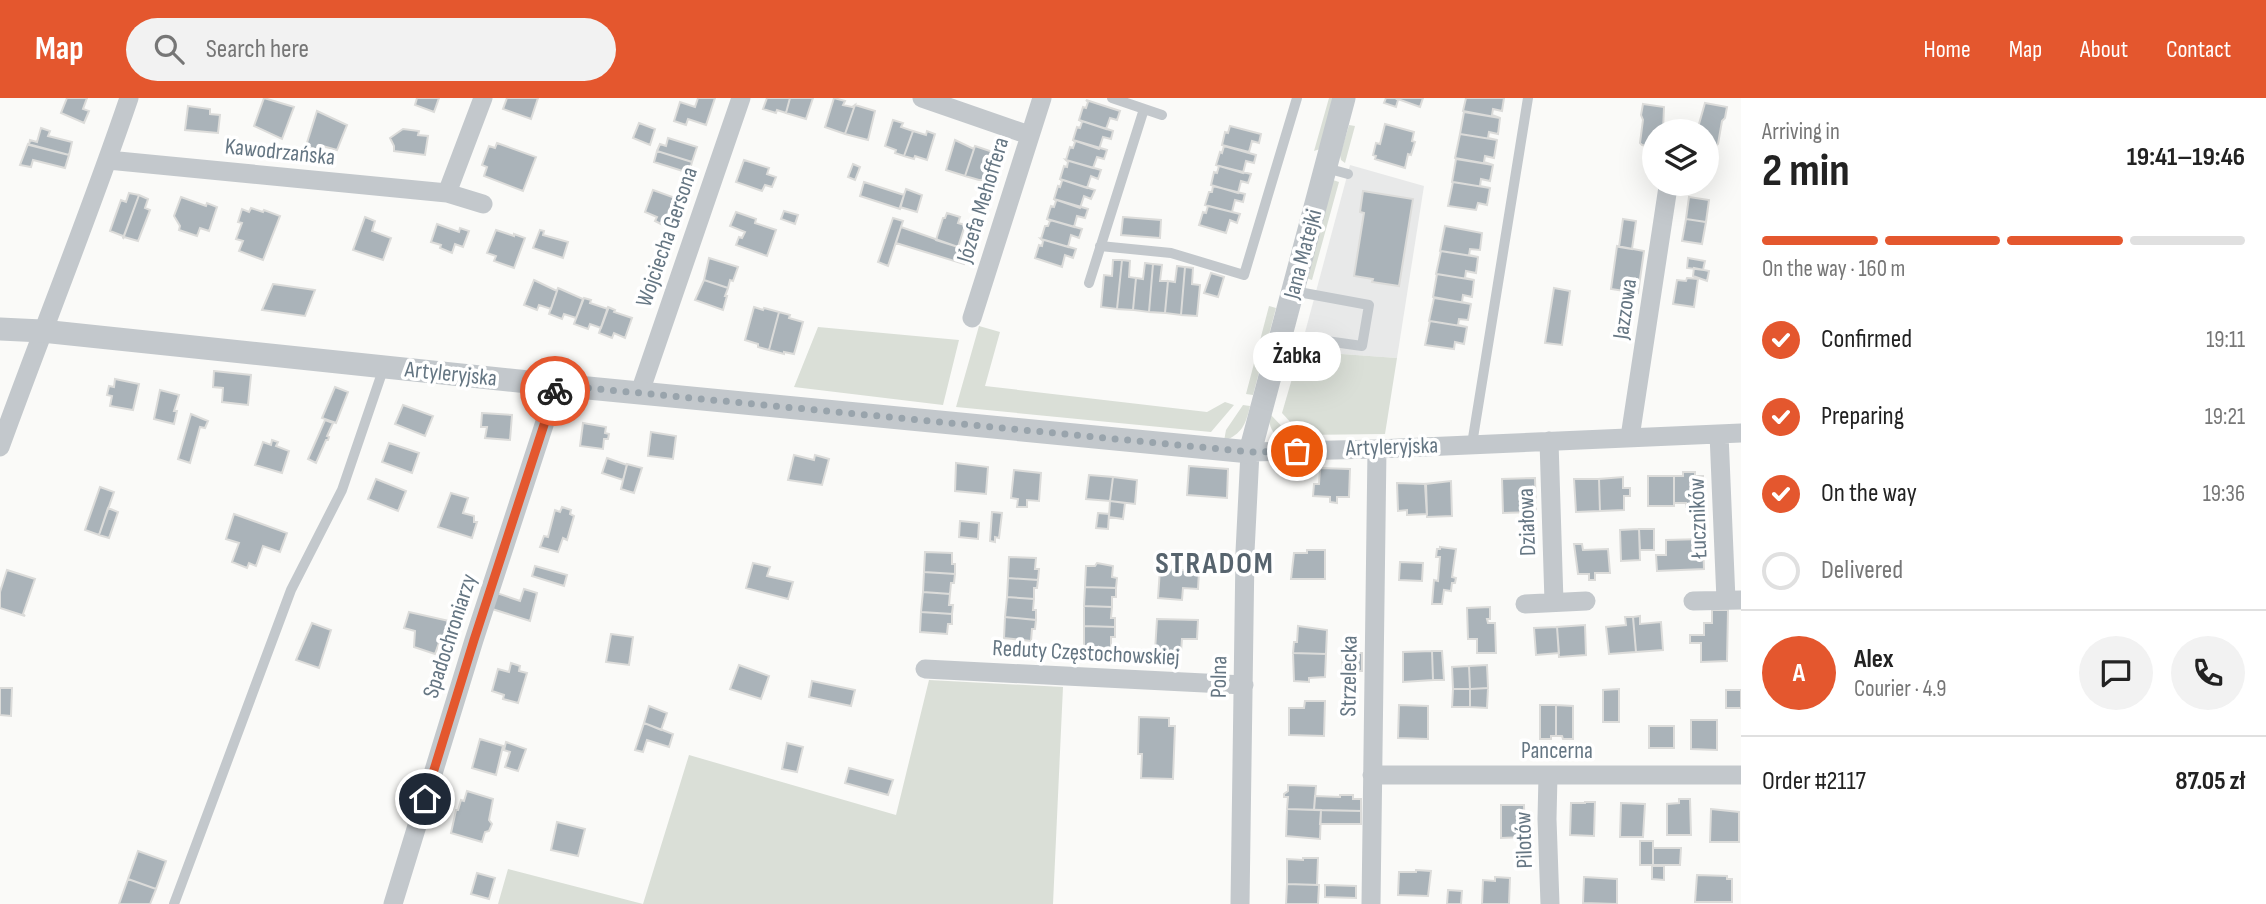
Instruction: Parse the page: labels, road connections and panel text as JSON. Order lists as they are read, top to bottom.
{
  "streets": {
    "street": [
      "Kawodrzańska",
      "Józefa Mehoffera",
      "Wojciecha Gersona",
      "Jana Matejki",
      "Jazzowa",
      "Artyleryjska",
      "Łuczników",
      "Działowa",
      "Spadochroniarzy",
      "Reduty Częstochowskiej",
      "Strzelecka",
      "Polna",
      "Pancerna",
      "Pilotów"
    ]
  },
  "crossings": [
    ["Wojciecha Gersona", "Artyleryjska"],
    ["Jana Matejki", "Artyleryjska"],
    ["Jana Matejki", "Polna"],
    ["Jazzowa", "Artyleryjska"],
    ["Artyleryjska", "Łuczników"],
    ["Artyleryjska", "Działowa"],
    ["Artyleryjska", "Spadochroniarzy"],
    ["Artyleryjska", "Strzelecka"],
    ["Artyleryjska", "Polna"],
    ["Reduty Częstochowskiej", "Polna"],
    ["Strzelecka", "Pancerna"],
    ["Pancerna", "Pilotów"]
  ],
  "districts": ["STRADOM"],
  "places": ["Żabka"],
  "page": {
    "header": "Map",
    "search": "Search here",
    "nav": [
      "Home",
      "Map",
      "About",
      "Contact"
    ],
    "heading": ["2 min", "Arriving in", "19:41–19:46"],
    "panel": [
      "Alex",
      "Courier · 4.9",
      "Order #2117",
      "87.05 zł"
    ],
    "bar": "On the way · 160 m",
    "list": [
      ["Confirmed", "19:11"],
      ["Preparing", "19:21"],
      ["On the way", "19:36"],
      "Delivered"
    ],
    "bubble": "Żabka",
    "round": "A"
  }
}
